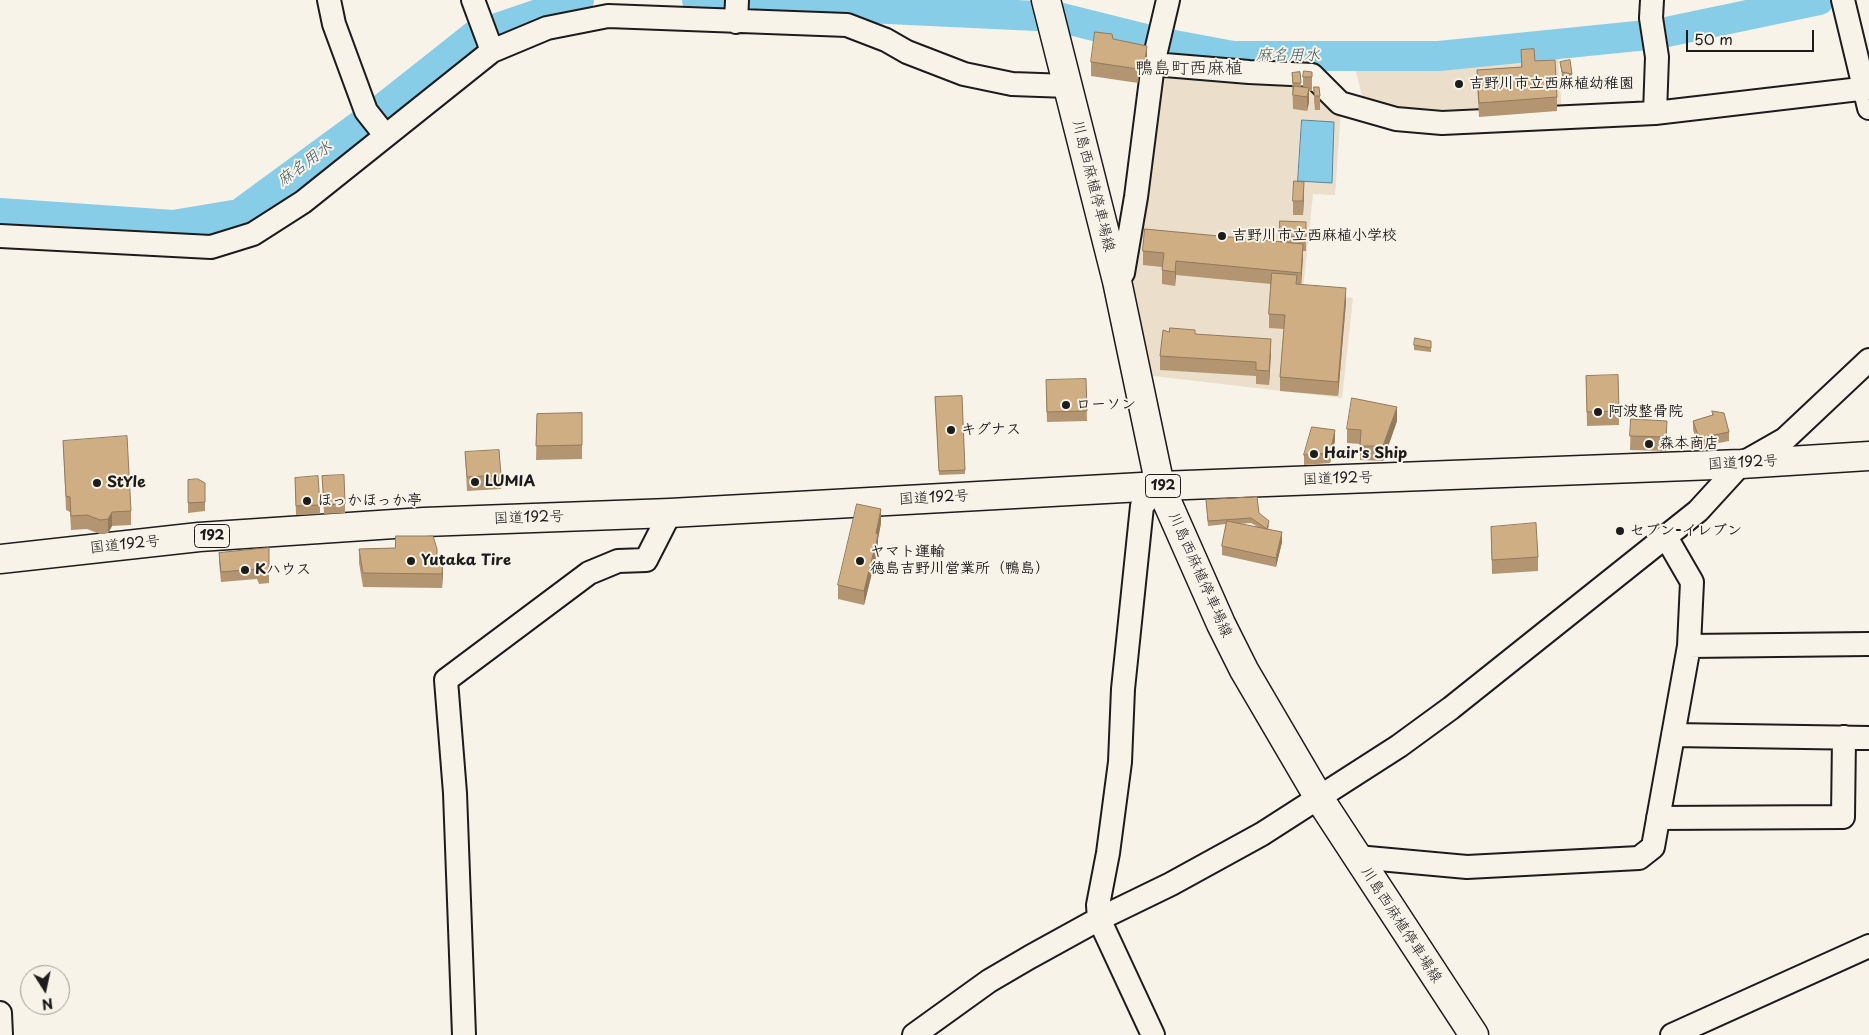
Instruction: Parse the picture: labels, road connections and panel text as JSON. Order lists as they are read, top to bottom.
{
  "streets": {
    "main road": ["川島西麻植停車場線", "国道192号", "192"]
  },
  "crossings": [
    ["川島西麻植停車場線", "国道192号"]
  ],
  "districts": ["鴨島町西麻植"],
  "water": ["麻名用水"],
  "places": [
    "吉野川市立西麻植幼稚園",
    "吉野川市立西麻植小学校",
    "ローソン",
    "阿波整骨院",
    "キグナス",
    "森本商店",
    "Hair's Ship",
    "LUMIA",
    "StYle",
    "ほっかほっか亭",
    "セブン-イレブン",
    "Yutaka Tire",
    "ヤマト運輸 徳島吉野川営業所（鴨島）",
    "Kハウス"
  ],
  "scale_bar": "50 m",
  "north": "bottom"
}
